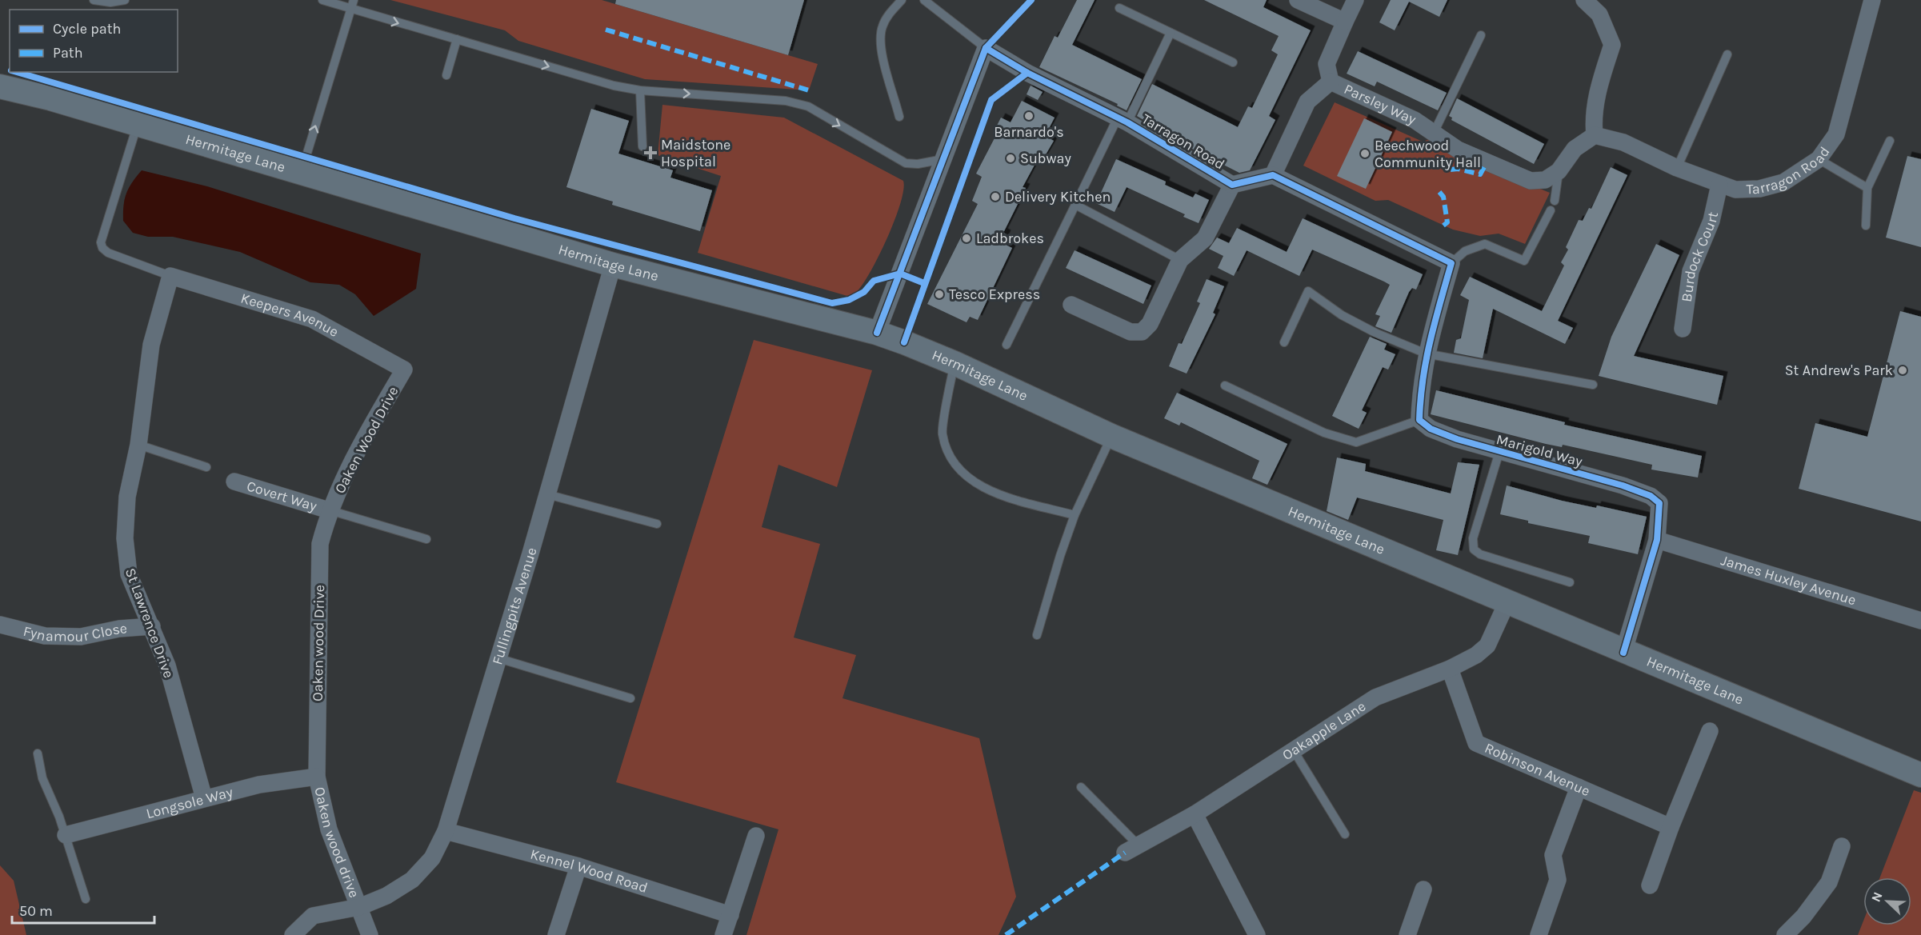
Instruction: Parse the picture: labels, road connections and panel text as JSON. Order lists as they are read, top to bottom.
{
  "streets": {
    "main road": ["Hermitage Lane"],
    "street": [
      "Parsley Way",
      "Tarragon Road",
      "Burdock Court",
      "Keepers Avenue",
      "Oaken Wood Drive",
      "Marigold Way",
      "Covert Way",
      "James Huxley Avenue",
      "Fullingpits Avenue",
      "St Lawrence Drive",
      "Fynamour Close",
      "Oaken wood Drive",
      "Oakapple Lane",
      "Robinson Avenue",
      "Longsole Way",
      "Oaken wood drive",
      "Kennel Wood Road"
    ]
  },
  "crossings": [
    ["Tarragon Road", "Burdock Court"],
    ["Hermitage Lane", "Marigold Way"],
    ["Hermitage Lane", "Fullingpits Avenue"],
    ["Hermitage Lane", "Oakapple Lane"],
    ["Keepers Avenue", "Oaken Wood Drive"],
    ["Keepers Avenue", "St Lawrence Drive"],
    ["Oaken Wood Drive", "Covert Way"],
    ["Oaken Wood Drive", "Oaken wood Drive"],
    ["Marigold Way", "James Huxley Avenue"],
    ["Covert Way", "Oaken wood Drive"],
    ["Fullingpits Avenue", "Oaken wood drive"],
    ["Fullingpits Avenue", "Kennel Wood Road"],
    ["St Lawrence Drive", "Fynamour Close"],
    ["St Lawrence Drive", "Longsole Way"],
    ["Oaken wood Drive", "Longsole Way"],
    ["Oaken wood Drive", "Oaken wood drive"],
    ["Oakapple Lane", "Robinson Avenue"],
    ["Longsole Way", "Oaken wood drive"]
  ],
  "places": {
    "other": [
      "Barnardo's",
      "Beechwood Community Hall",
      "Subway",
      "Delivery Kitchen",
      "Ladbrokes",
      "Tesco Express",
      "St Andrew's Park"
    ],
    "health": ["Maidstone Hospital"]
  },
  "legend": ["Cycle path", "Path"],
  "scale_bar": "50 m",
  "north": "top left"
}
